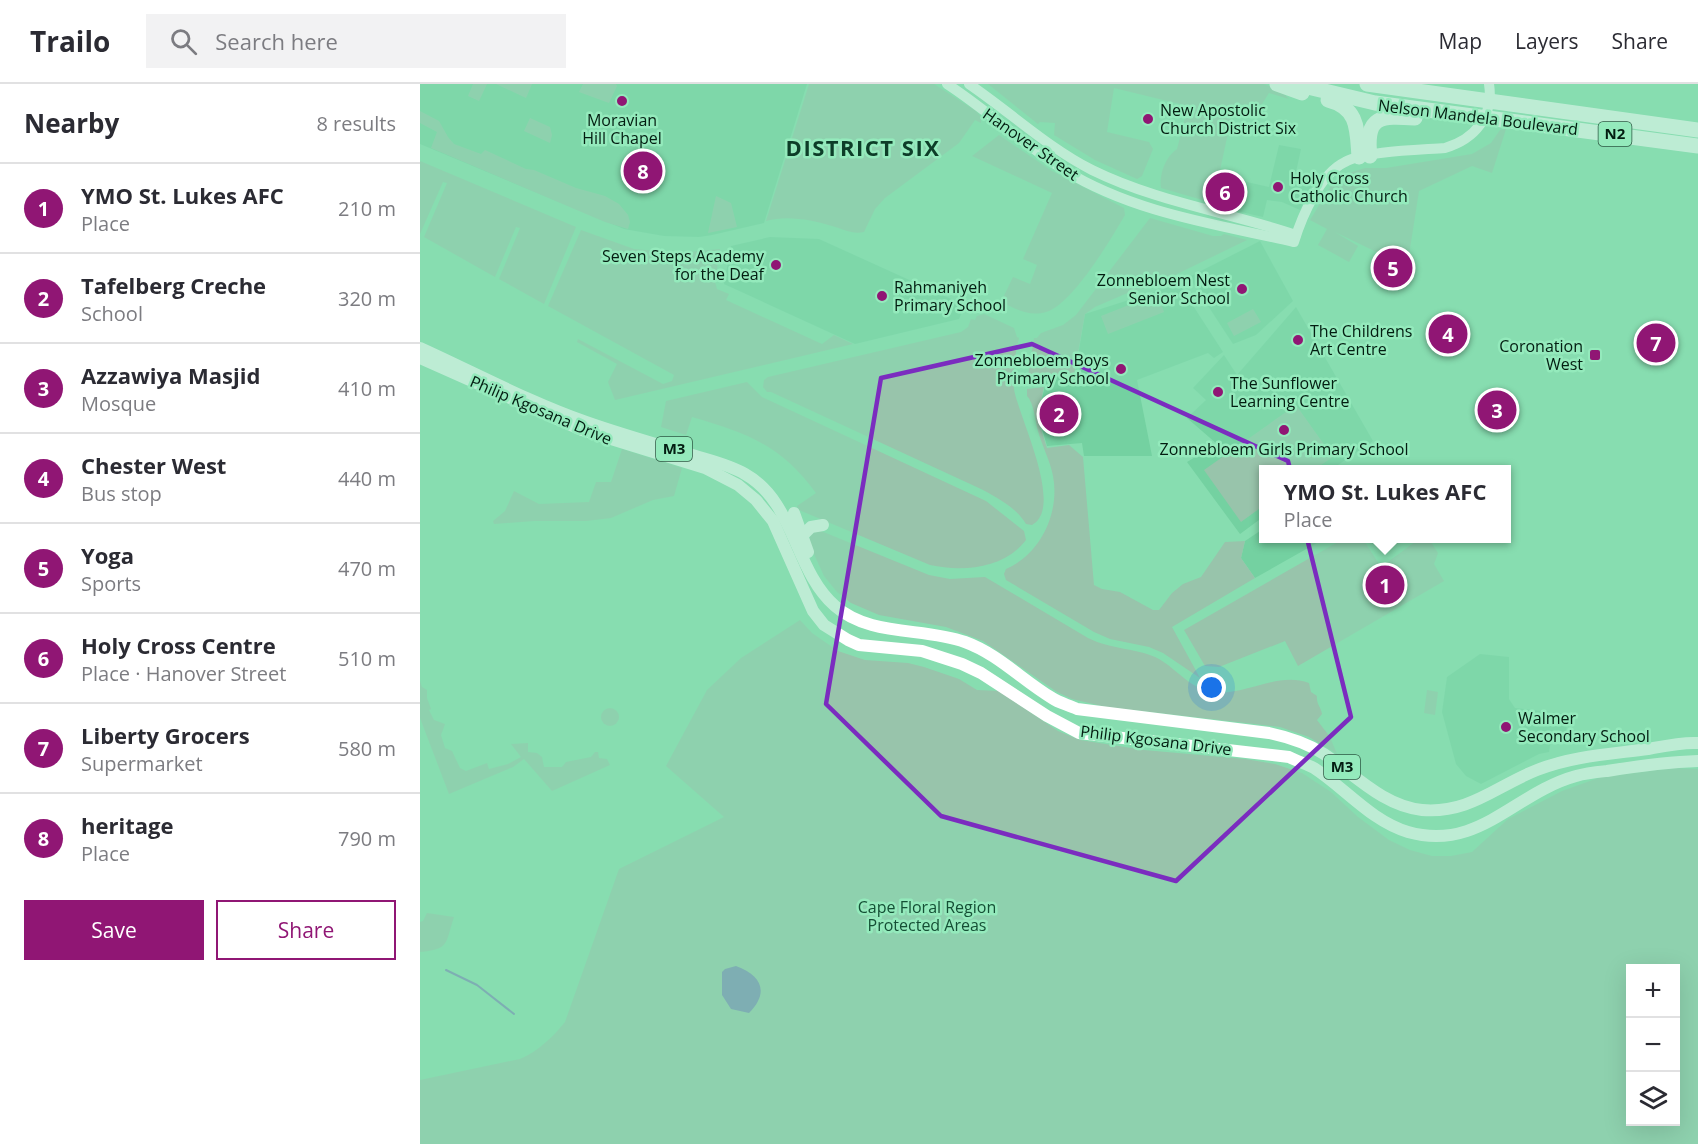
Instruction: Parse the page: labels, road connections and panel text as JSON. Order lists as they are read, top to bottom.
{
  "streets": {
    "highway": ["Nelson Mandela Boulevard", "N2"],
    "main road": ["Philip Kgosana Drive", "M3"],
    "street": ["Hanover Street"]
  },
  "districts": ["DISTRICT SIX"],
  "parks": ["Cape Floral Region Protected Areas"],
  "places": {
    "other": [
      "Moravian Hill Chapel",
      "New Apostolic Church District Six",
      "Holy Cross Catholic Church",
      "Seven Steps Academy for the Deaf",
      "Zonnebloem Nest Senior School",
      "Rahmaniyeh Primary School",
      "The Childrens Art Centre",
      "Zonnebloem Boys Primary School",
      "The Sunflower Learning Centre",
      "Zonnebloem Girls Primary School",
      "Walmer Secondary School"
    ],
    "transit": ["Coronation West"]
  },
  "page": {
    "header": "Trailo",
    "search": "Search here",
    "nav": ["Map", "Layers", "Share"],
    "heading": ["Nearby", "8 results"],
    "pins": [
      "8",
      "6",
      "5",
      "4",
      "7",
      "3",
      "2",
      "1"
    ],
    "list": [
      {
        "mark": "1",
        "name": "YMO St. Lukes AFC",
        "note": "Place",
        "value": "210 m"
      },
      {
        "mark": "2",
        "name": "Tafelberg Creche",
        "note": "School",
        "value": "320 m"
      },
      {
        "mark": "3",
        "name": "Azzawiya Masjid",
        "note": "Mosque",
        "value": "410 m"
      },
      {
        "mark": "4",
        "name": "Chester West",
        "note": "Bus stop",
        "value": "440 m"
      },
      {
        "mark": "5",
        "name": "Yoga",
        "note": "Sports",
        "value": "470 m"
      },
      {
        "mark": "6",
        "name": "Holy Cross Centre",
        "note": "Place · Hanover Street",
        "value": "510 m"
      },
      {
        "mark": "7",
        "name": "Liberty Grocers",
        "note": "Supermarket",
        "value": "580 m"
      },
      {
        "mark": "8",
        "name": "heritage",
        "note": "Place",
        "value": "790 m"
      }
    ],
    "popup": ["YMO St. Lukes AFC", "Place"],
    "buttons": ["Save", "Share"],
    "map_buttons": ["+", "−"]
  }
}
